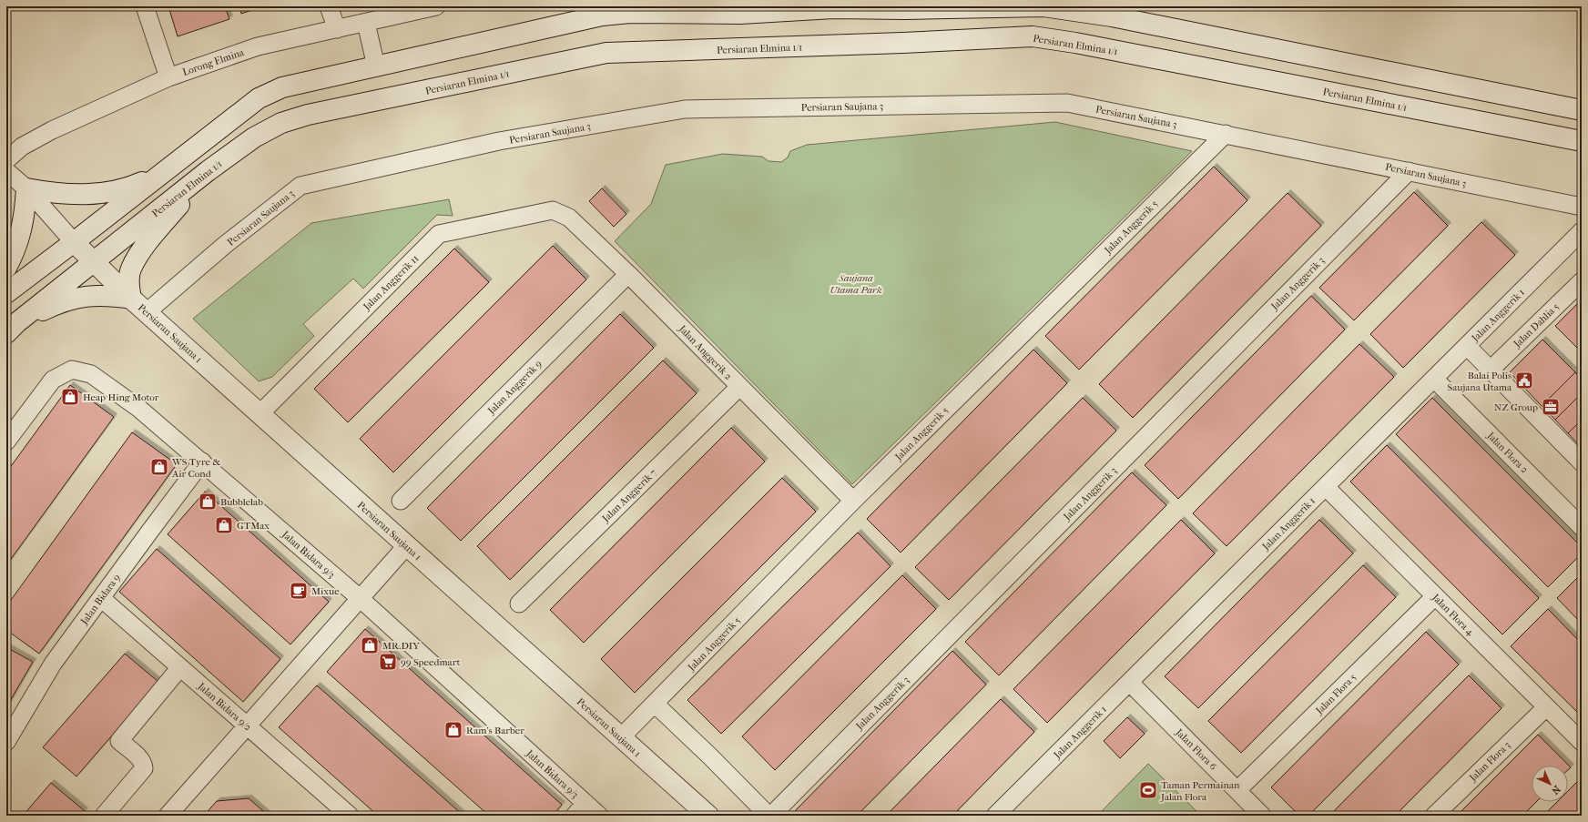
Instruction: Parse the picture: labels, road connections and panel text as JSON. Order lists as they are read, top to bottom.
{
  "streets": {
    "main road": ["Persiaran Elmina 1/1", "Persiaran Saujana 1"],
    "street": [
      "Lorong Elmina",
      "Persiaran Saujana 3",
      "Jalan Anggerik 5",
      "Jalan Anggerik 11",
      "Jalan Anggerik 3",
      "Jalan Anggerik 1",
      "Jalan Dahlia 5",
      "Jalan Anggerik 2",
      "Jalan Anggerik 9",
      "Jalan Flora 2",
      "Jalan Anggerik 7",
      "Jalan Bidara 9/3",
      "Jalan Bidara 9",
      "Jalan Flora 4",
      "Jalan Flora 5",
      "Jalan Bidara 9/2",
      "Jalan Flora 6",
      "Jalan Flora 3"
    ]
  },
  "crossings": [
    ["Persiaran Elmina 1/1", "Persiaran Saujana 1"],
    ["Persiaran Saujana 3", "Jalan Anggerik 5"],
    ["Persiaran Saujana 3", "Jalan Anggerik 3"],
    ["Persiaran Saujana 3", "Persiaran Saujana 1"],
    ["Jalan Anggerik 5", "Persiaran Saujana 1"],
    ["Jalan Anggerik 5", "Jalan Anggerik 2"],
    ["Jalan Anggerik 11", "Persiaran Saujana 1"],
    ["Jalan Anggerik 11", "Jalan Anggerik 2"],
    ["Jalan Anggerik 1", "Jalan Flora 2"],
    ["Jalan Anggerik 1", "Jalan Flora 4"],
    ["Jalan Anggerik 1", "Jalan Flora 6"],
    ["Jalan Anggerik 2", "Jalan Anggerik 9"],
    ["Jalan Anggerik 2", "Jalan Anggerik 7"],
    ["Jalan Bidara 9/3", "Jalan Bidara 9"],
    ["Jalan Bidara 9", "Jalan Bidara 9/2"],
    ["Jalan Flora 4", "Jalan Flora 5"],
    ["Jalan Flora 4", "Jalan Flora 3"],
    ["Jalan Flora 5", "Jalan Flora 6"]
  ],
  "parks": ["Saujana Utama Park"],
  "places": {
    "public building": ["Balai Polis Saujana Utama"],
    "shop": [
      "Heap Hing Motor",
      "WS Tyre & Air Cond",
      "Bubblelab",
      "GTMax",
      "MR.DIY",
      "Ram’s Barber"
    ],
    "office": ["NZ Group"],
    "cafe": ["Mixue"],
    "supermarket": ["99 Speedmart"],
    "sports": ["Taman Permainan Jalan Flora"]
  },
  "north": "bottom right"
}
